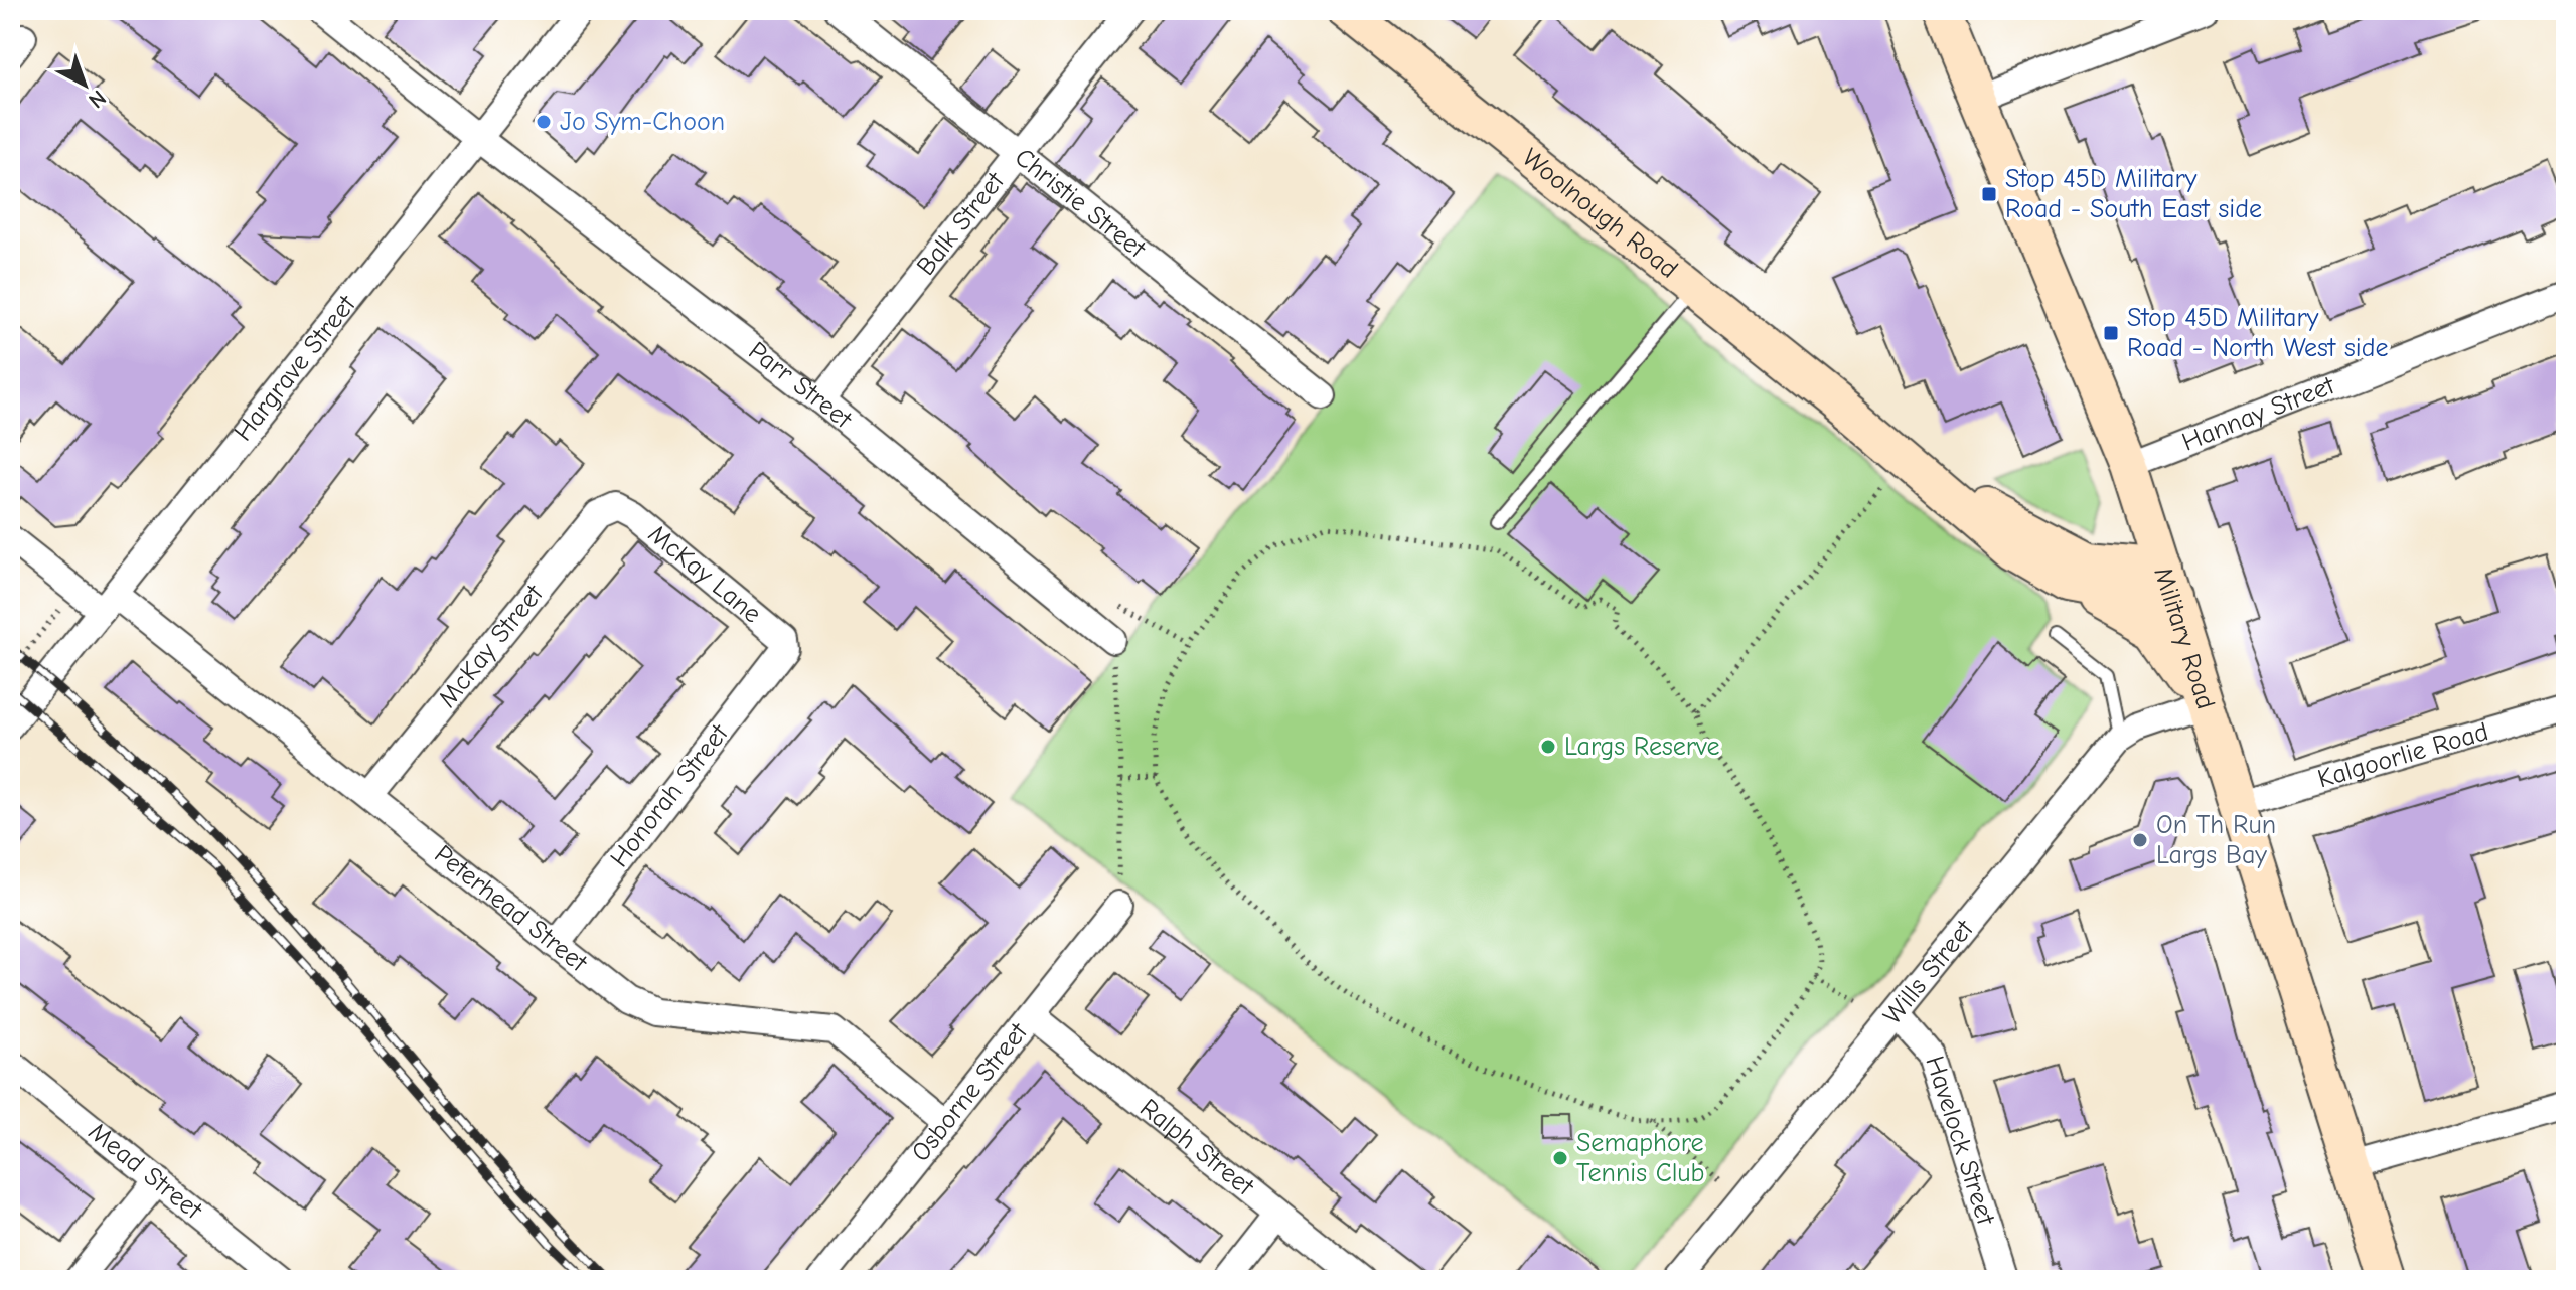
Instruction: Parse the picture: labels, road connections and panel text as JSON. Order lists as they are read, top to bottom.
{
  "streets": {
    "main road": ["Woolnough Road", "Military Road"],
    "street": [
      "Christie Street",
      "Balk Street",
      "Hargrave Street",
      "Parr Street",
      "Hannay Street",
      "McKay Lane",
      "McKay Street",
      "Kalgoorlie Road",
      "Honorah Street",
      "Peterhead Street",
      "Wills Street",
      "Osborne Street",
      "Havelock Street",
      "Ralph Street",
      "Mead Street"
    ]
  },
  "crossings": [
    ["Christie Street", "Balk Street"],
    ["Woolnough Road", "Military Road"],
    ["Balk Street", "Parr Street"],
    ["Hargrave Street", "Parr Street"],
    ["Hargrave Street", "Peterhead Street"],
    ["Hannay Street", "Military Road"],
    ["McKay Lane", "McKay Street"],
    ["McKay Lane", "Honorah Street"],
    ["Military Road", "Kalgoorlie Road"],
    ["Military Road", "Wills Street"],
    ["McKay Street", "Peterhead Street"],
    ["Honorah Street", "Peterhead Street"],
    ["Peterhead Street", "Osborne Street"],
    ["Wills Street", "Havelock Street"],
    ["Osborne Street", "Ralph Street"]
  ],
  "places": {
    "other": [
      "Jo Sym-Choon",
      "Largs Reserve",
      "On Th Run Largs Bay",
      "Semaphore Tennis Club"
    ],
    "transit": ["Stop 45D Military Road - South East side", "Stop 45D Military Road - North West side"]
  },
  "north": "bottom right"
}
